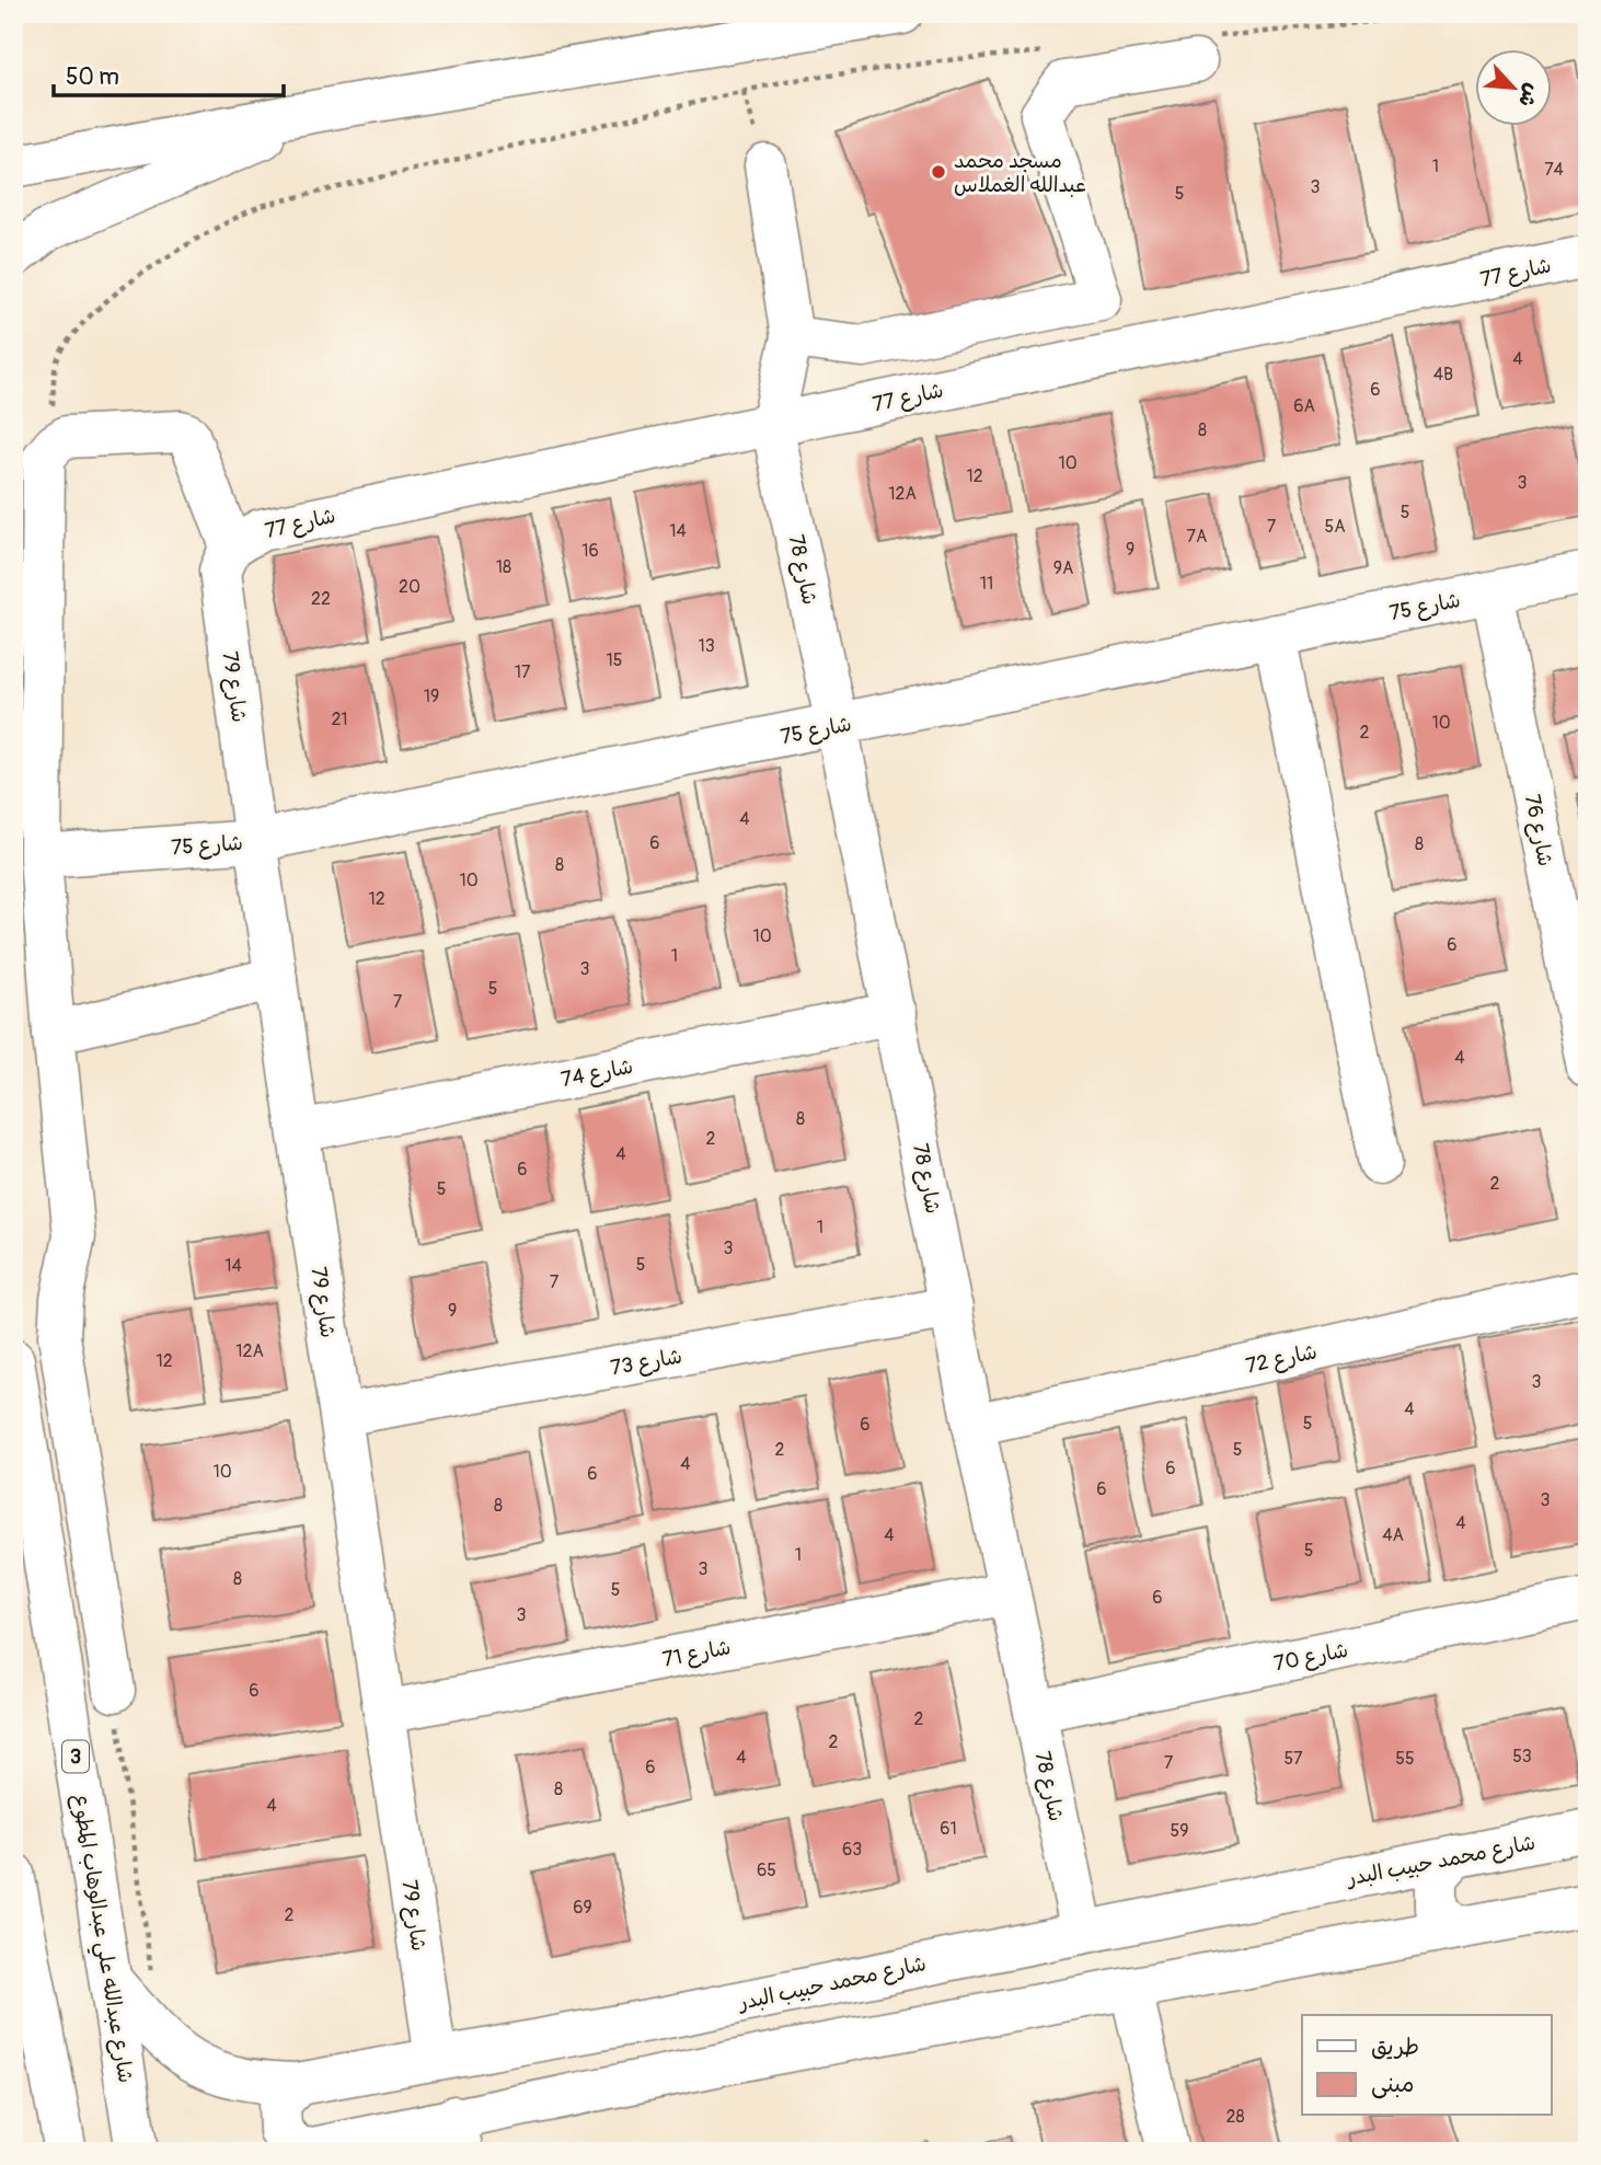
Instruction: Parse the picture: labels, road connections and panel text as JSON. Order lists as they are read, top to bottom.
{
  "streets": {
    "main road": [
      "شارع 77",
      "شارع 78",
      "شارع 75",
      "شارع 79",
      "شارع 76",
      "شارع 74",
      "شارع 72",
      "شارع 73",
      "شارع 71",
      "شارع 70",
      "3",
      "شارع محمد حبيب البدر",
      "شارع عبدالله علي عبدالوهاب المطوع"
    ]
  },
  "crossings": [
    ["شارع 77", "شارع 78"],
    ["شارع 77", "شارع 79"],
    ["شارع 78", "شارع 75"],
    ["شارع 78", "شارع 74"],
    ["شارع 78", "شارع 72"],
    ["شارع 78", "شارع 73"],
    ["شارع 78", "شارع 71"],
    ["شارع 78", "شارع 70"],
    ["شارع 78", "شارع محمد حبيب البدر"],
    ["شارع 75", "شارع 79"],
    ["شارع 75", "شارع 76"],
    ["شارع 79", "شارع 74"],
    ["شارع 79", "شارع 73"],
    ["شارع 79", "شارع 71"],
    ["شارع 79", "شارع محمد حبيب البدر"],
    ["شارع محمد حبيب البدر", "شارع عبدالله علي عبدالوهاب المطوع"]
  ],
  "places": ["مسجد محمد عبدالله الغملاس"],
  "house_numbers": [
    "1",
    "74",
    "3",
    "5",
    "4",
    "4B",
    "6",
    "6A",
    "8",
    "10",
    "12",
    "3",
    "12A",
    "5",
    "7",
    "5A",
    "14",
    "7A",
    "9",
    "16",
    "18",
    "9A",
    "11",
    "20",
    "22",
    "13",
    "15",
    "17",
    "19",
    "21",
    "10",
    "2",
    "4",
    "6",
    "8",
    "8",
    "10",
    "12",
    "10",
    "6",
    "1",
    "3",
    "5",
    "7",
    "4",
    "8",
    "2",
    "4",
    "6",
    "2",
    "5",
    "1",
    "3",
    "5",
    "14",
    "7",
    "9",
    "12A",
    "12",
    "3",
    "4",
    "5",
    "6",
    "2",
    "5",
    "4",
    "6",
    "10",
    "6",
    "6",
    "3",
    "8",
    "4",
    "4",
    "4A",
    "5",
    "1",
    "3",
    "8",
    "5",
    "6",
    "3",
    "6",
    "2",
    "2",
    "53",
    "4",
    "57",
    "55",
    "7",
    "6",
    "8",
    "4",
    "61",
    "59",
    "63",
    "65",
    "69",
    "2",
    "28"
  ],
  "legend": ["طريق", "مبنى"],
  "scale_bar": "50 m",
  "north": "bottom right"
}
